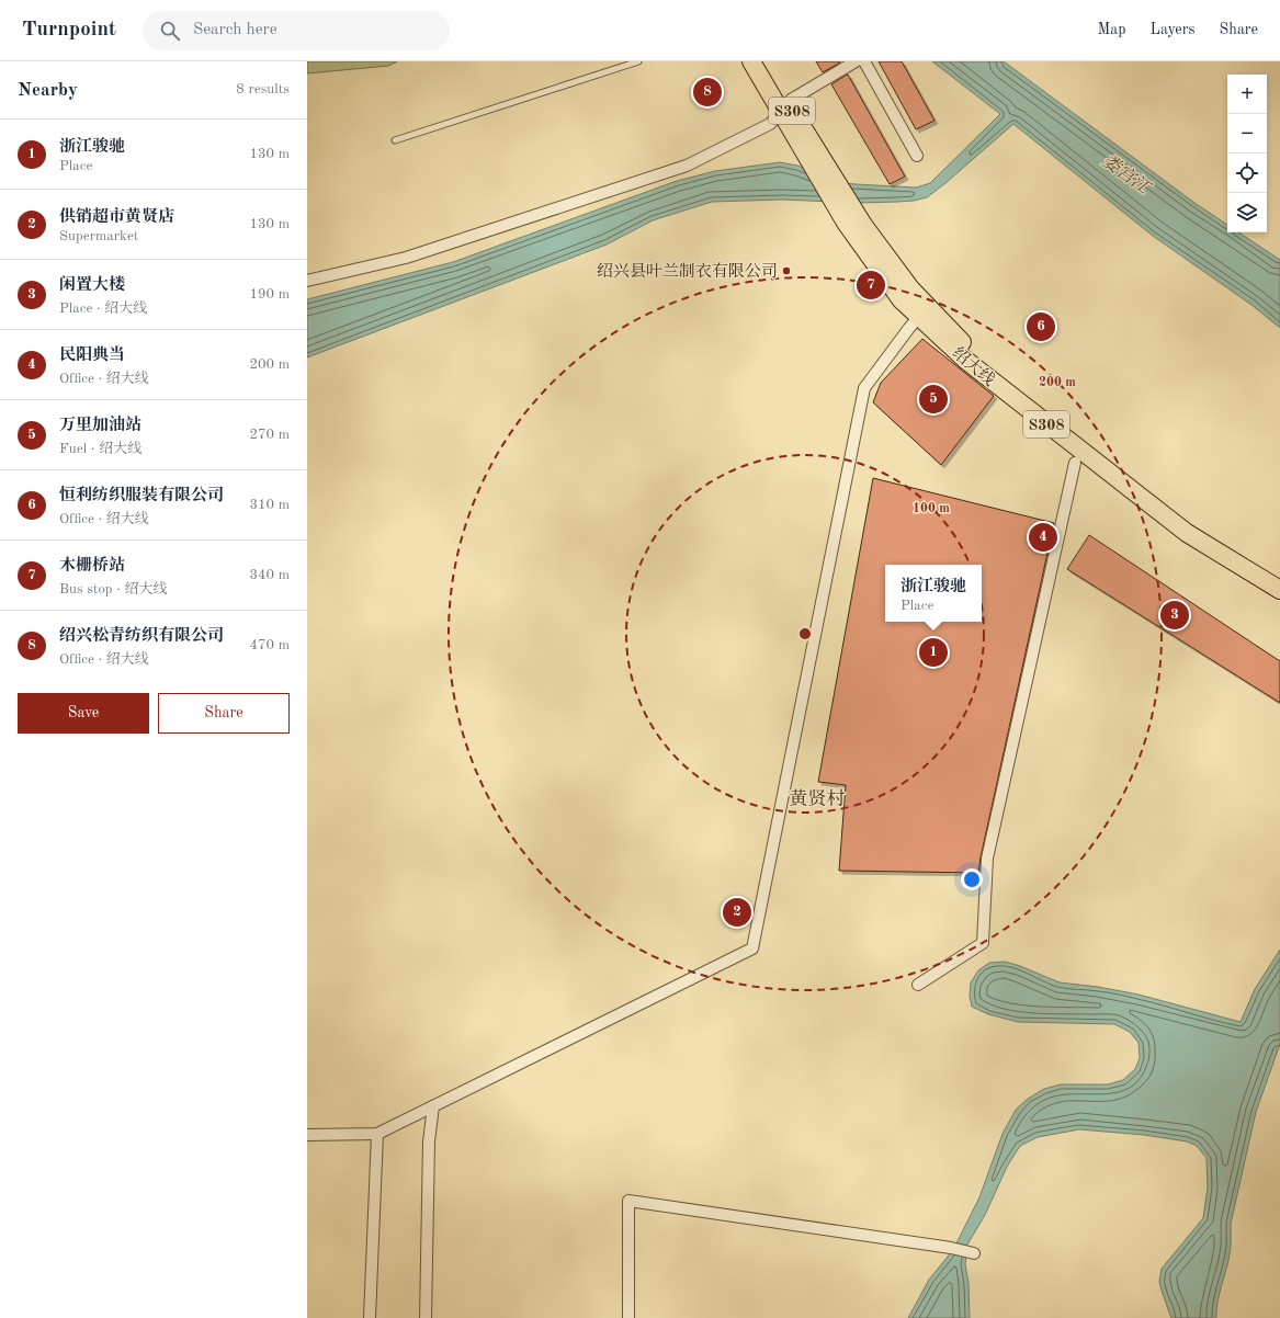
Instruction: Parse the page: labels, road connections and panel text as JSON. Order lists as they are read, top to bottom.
{
  "streets": {
    "main road": ["S308", "绍大线"]
  },
  "districts": ["黄贤村"],
  "water": ["娄宫江"],
  "places": ["绍兴县叶兰制衣有限公司"],
  "page": {
    "header": "Turnpoint",
    "search": "Search here",
    "nav": ["Map", "Layers", "Share"],
    "heading": ["Nearby", "8 results"],
    "map_buttons": ["+", "−"],
    "pins": [
      "8",
      "7",
      "6",
      "5",
      "4",
      "3",
      "1",
      "2"
    ],
    "list": [
      {
        "mark": "1",
        "name": "浙江骏驰",
        "note": "Place",
        "value": "130 m"
      },
      {
        "mark": "2",
        "name": "供销超市黄贤店",
        "note": "Supermarket",
        "value": "130 m"
      },
      {
        "mark": "3",
        "name": "闲置大楼",
        "note": "Place · 绍大线",
        "value": "190 m"
      },
      {
        "mark": "4",
        "name": "民阳典当",
        "note": "Office · 绍大线",
        "value": "200 m"
      },
      {
        "mark": "5",
        "name": "万里加油站",
        "note": "Fuel · 绍大线",
        "value": "270 m"
      },
      {
        "mark": "6",
        "name": "恒利纺织服装有限公司",
        "note": "Office · 绍大线",
        "value": "310 m"
      },
      {
        "mark": "7",
        "name": "木栅桥站",
        "note": "Bus stop · 绍大线",
        "value": "340 m"
      },
      {
        "mark": "8",
        "name": "绍兴松青纺织有限公司",
        "note": "Office · 绍大线",
        "value": "470 m"
      }
    ],
    "popup": ["浙江骏驰", "Place"],
    "buttons": ["Save", "Share"]
  },
  "rings": ["200 m", "100 m"]
}
